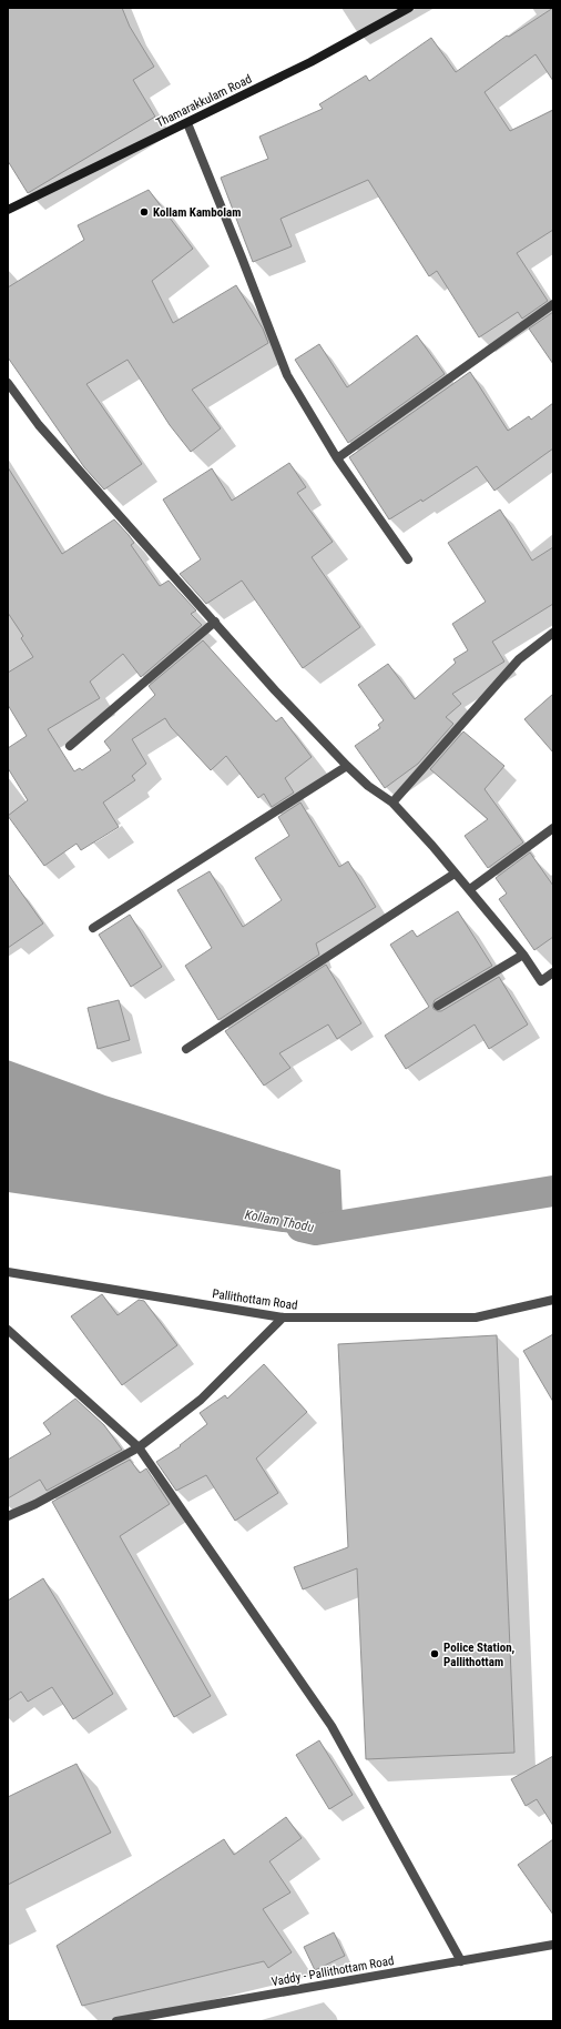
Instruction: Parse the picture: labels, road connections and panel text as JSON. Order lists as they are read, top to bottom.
{
  "streets": {
    "main road": ["Thamarakkulam Road"],
    "street": ["Pallithottam Road", "Vaddy - Pallithottam Road"]
  },
  "water": ["Kollam Thodu"],
  "places": ["Kollam Kambolam", "Police Station, Pallithottam"]
}
